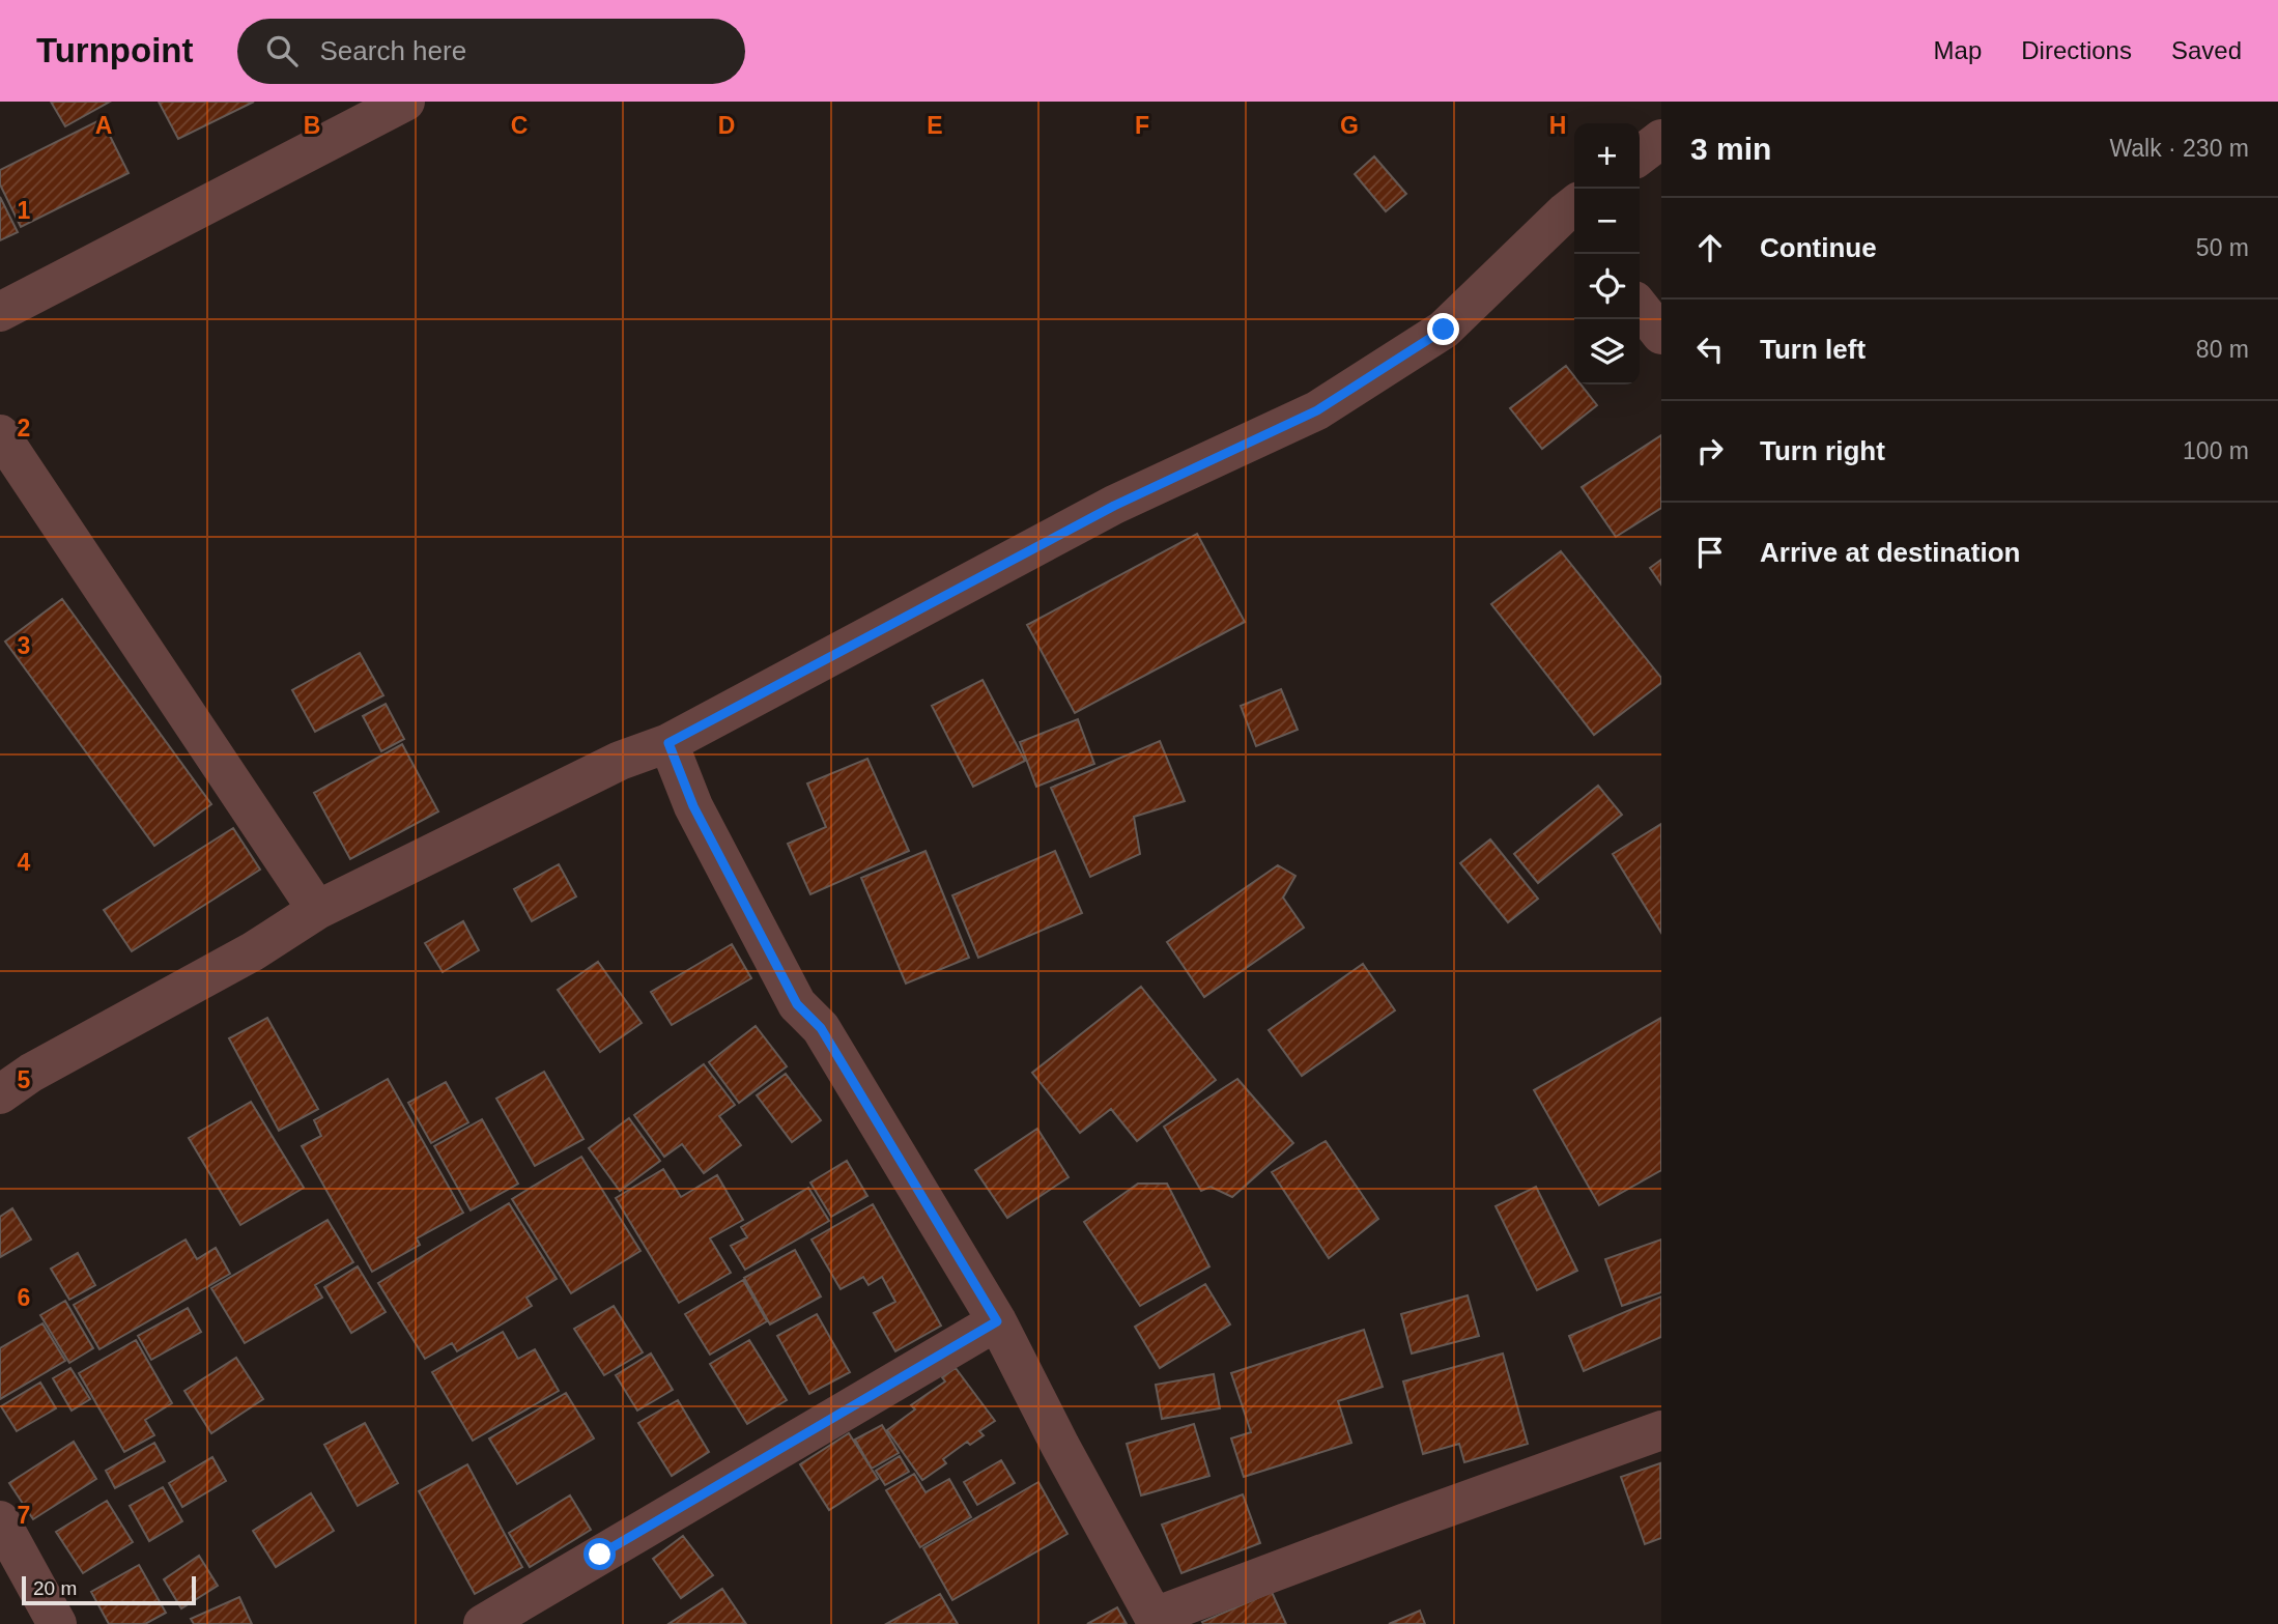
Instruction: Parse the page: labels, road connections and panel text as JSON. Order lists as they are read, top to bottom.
{
  "scale_bar": "20 m",
  "page": {
    "header": "Turnpoint",
    "search": "Search here",
    "nav": ["Map", "Directions", "Saved"],
    "heading": ["3 min", "Walk · 230 m"],
    "map_buttons": ["+", "−"],
    "list": [
      ["Continue", "50 m"],
      ["Turn left", "80 m"],
      ["Turn right", "100 m"],
      "Arrive at destination"
    ],
    "scale": "20 m"
  },
  "grid": {
    "columns": [
      "A",
      "B",
      "C",
      "D",
      "E",
      "F",
      "G",
      "H"
    ],
    "rows": [
      "1",
      "2",
      "3",
      "4",
      "5",
      "6",
      "7"
    ]
  }
}
